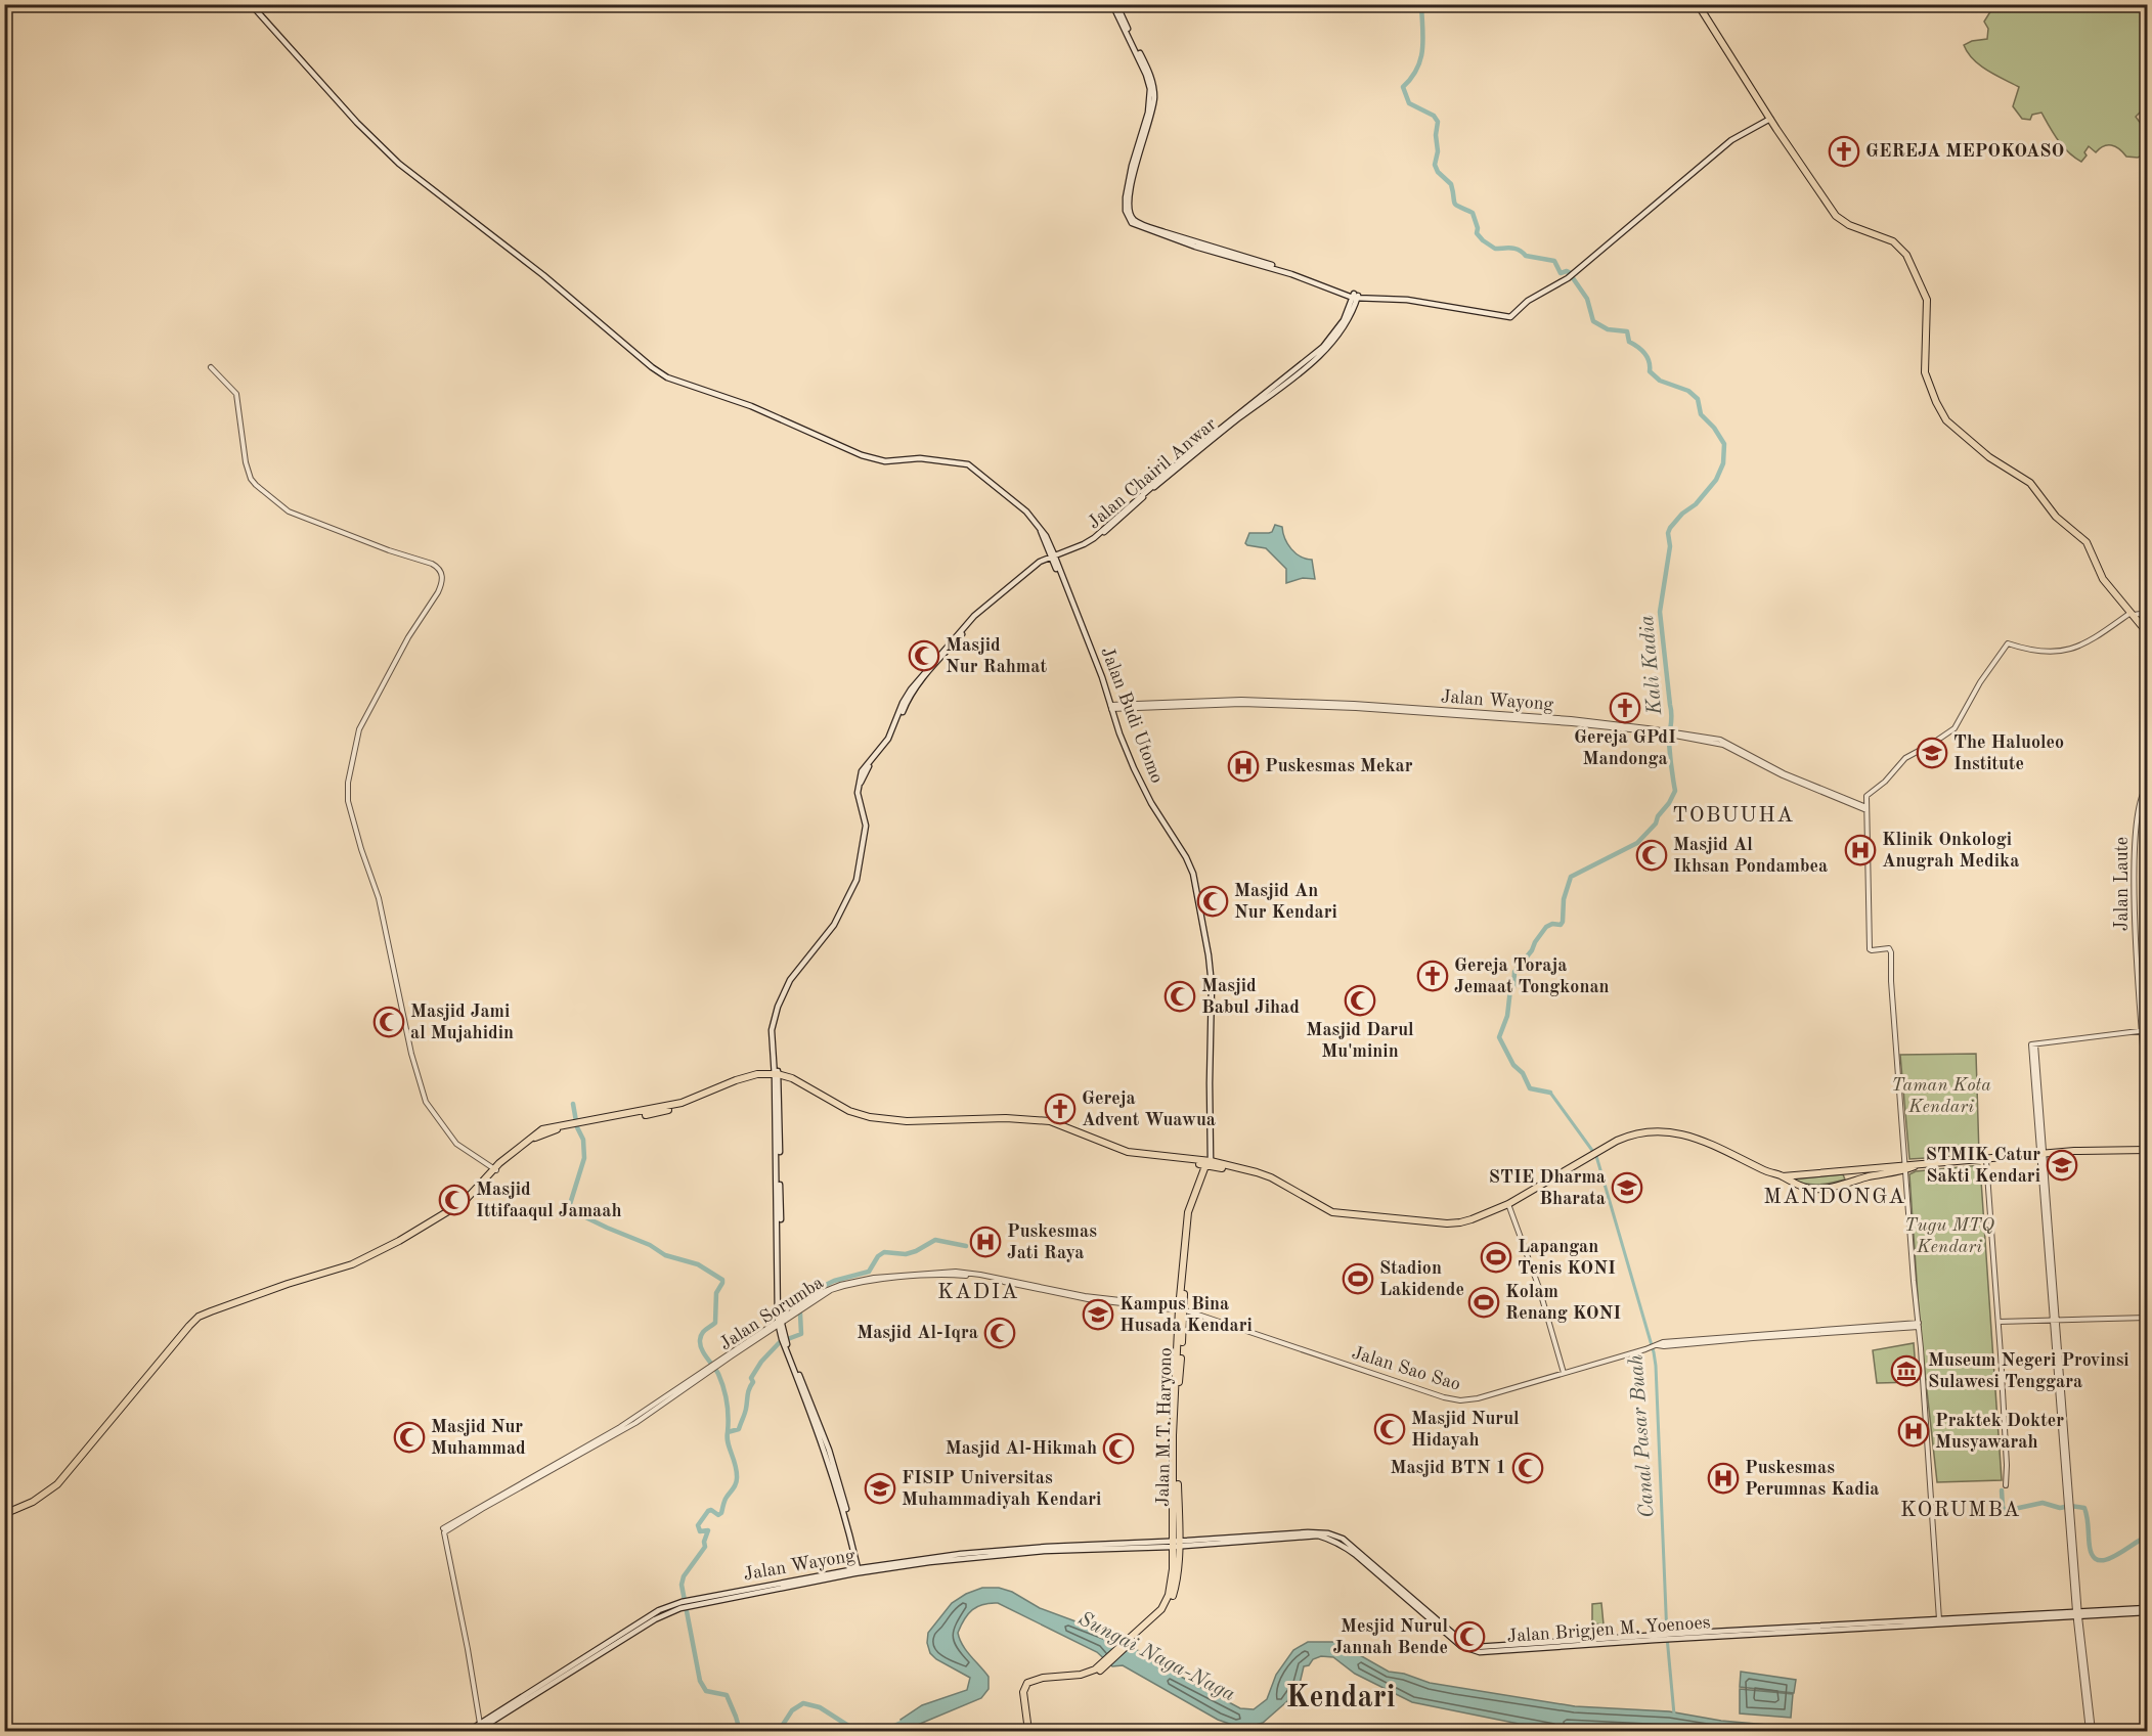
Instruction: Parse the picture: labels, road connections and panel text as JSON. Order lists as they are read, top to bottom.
{
  "streets": {
    "highway": ["Jalan M.T. Haryono"],
    "main road": [
      "Jalan Chairil Anwar",
      "Jalan Wayong",
      "Jalan Budi Utomo",
      "Jalan Brigjen M. Yoenoes"
    ],
    "street": ["Jalan Laute", "Jalan Sorumba", "Jalan Sao Sao"]
  },
  "crossings": [
    ["Jalan Chairil Anwar", "Jalan Wayong"],
    ["Jalan Chairil Anwar", "Jalan Budi Utomo"],
    ["Jalan Chairil Anwar", "Jalan Sorumba"],
    ["Jalan Wayong", "Jalan Budi Utomo"],
    ["Jalan Wayong", "Jalan M.T. Haryono"],
    ["Jalan Wayong", "Jalan Brigjen M. Yoenoes"],
    ["Jalan Budi Utomo", "Jalan M.T. Haryono"],
    ["Jalan Sorumba", "Jalan Sao Sao"],
    ["Jalan Sorumba", "Jalan M.T. Haryono"],
    ["Jalan Sao Sao", "Jalan M.T. Haryono"],
    ["Jalan M.T. Haryono", "Jalan Brigjen M. Yoenoes"]
  ],
  "districts": [
    "TOBUUHA",
    "MANDONGA",
    "KADIA",
    "KORUMBA",
    "Kendari"
  ],
  "water": ["Kali Kadia", "Canal Pasar Buah", "Sungai Naga-Naga"],
  "parks": ["Taman Kota Kendari", "Tugu MTQ Kendari"],
  "places": {
    "church": [
      "GEREJA MEPOKOASO",
      "Gereja GPdI Mandonga",
      "Gereja Toraja Jemaat Tongkonan",
      "Gereja Advent Wuawua"
    ],
    "mosque": [
      "Masjid Nur Rahmat",
      "Masjid Al Ikhsan Pondambea",
      "Masjid An Nur Kendari",
      "Masjid Babul Jihad",
      "Masjid Darul Mu'minin",
      "Masjid Jami al Mujahidin",
      "Masjid Ittifaaqul Jamaah",
      "Masjid Al-Iqra",
      "Masjid Nurul Hidayah",
      "Masjid Nur Muhammad",
      "Masjid Al-Hikmah",
      "Masjid BTN 1",
      "Mesjid Nurul Jannah Bende"
    ],
    "school or university": [
      "The Haluoleo Institute",
      "STMIK Catur Sakti Kendari",
      "STIE Dharma Bharata",
      "Kampus Bina Husada Kendari",
      "FISIP Universitas Muhammadiyah Kendari"
    ],
    "hospital": [
      "Puskesmas Mekar",
      "Klinik Onkologi Anugrah Medika",
      "Puskesmas Jati Raya",
      "Praktek Dokter Musyawarah",
      "Puskesmas Perumnas Kadia"
    ],
    "sports": ["Lapangan Tenis KONI", "Stadion Lakidende", "Kolam Renang KONI"],
    "museum": ["Museum Negeri Provinsi Sulawesi Tenggara"]
  }
}
